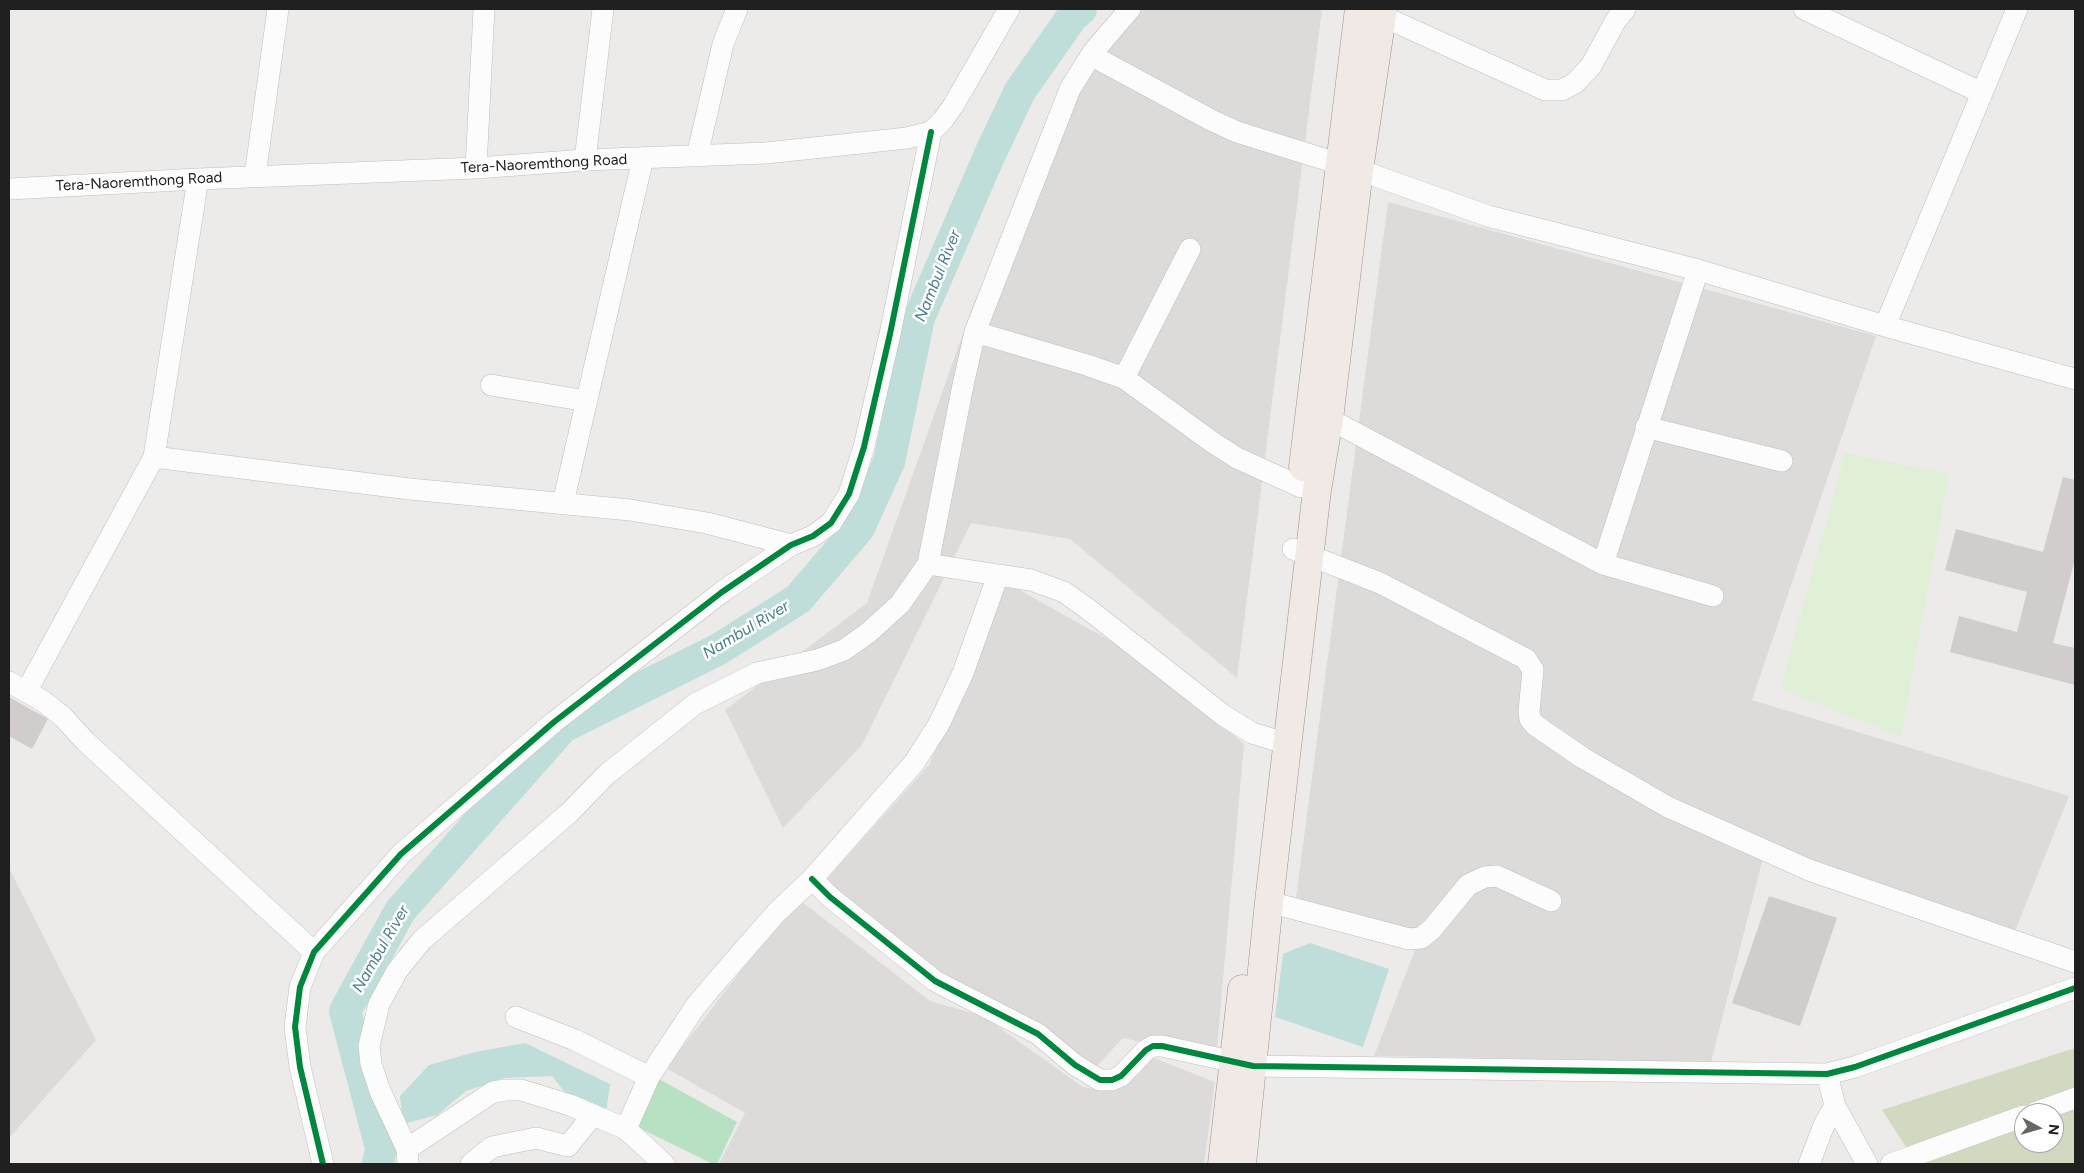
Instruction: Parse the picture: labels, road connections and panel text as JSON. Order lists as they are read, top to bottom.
{
  "streets": {
    "street": ["Tera-Naoremthong Road"]
  },
  "water": ["Nambul River"],
  "north": "right"
}
